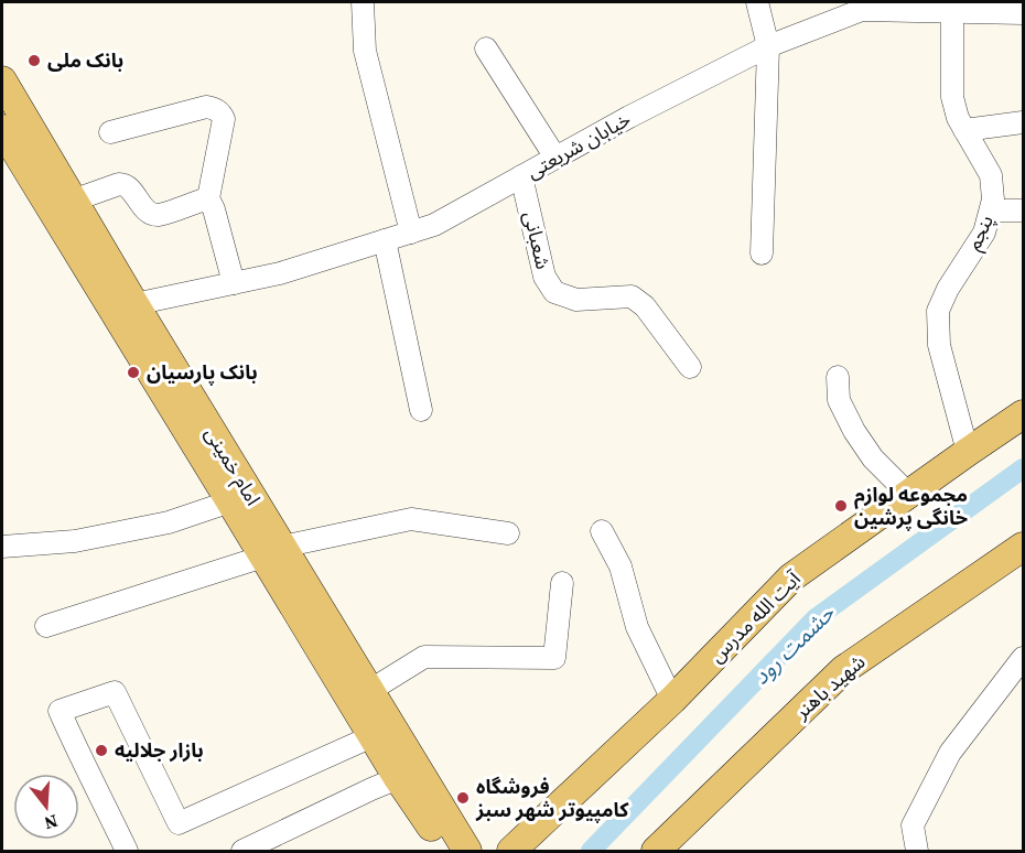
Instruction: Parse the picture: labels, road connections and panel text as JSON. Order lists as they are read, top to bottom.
{
  "streets": {
    "main road": ["امام خمینی", "آیت الله مدرس", "شهید باهنر"],
    "street": ["خیابان شریعتی", "پنجم", "شعبانی"]
  },
  "crossings": [
    ["خیابان شریعتی", "پنجم"],
    ["خیابان شریعتی", "شعبانی"],
    ["خیابان شریعتی", "امام خمینی"],
    ["پنجم", "آیت الله مدرس"]
  ],
  "water": ["حشمت رود"],
  "places": [
    "بانک ملی",
    "بانک پارسیان",
    "مجموعه لوازم خانگی پرشین",
    "بازار جلالیه",
    "فروشگاه کامپیوتر شهر سبز"
  ],
  "north": "bottom"
}
